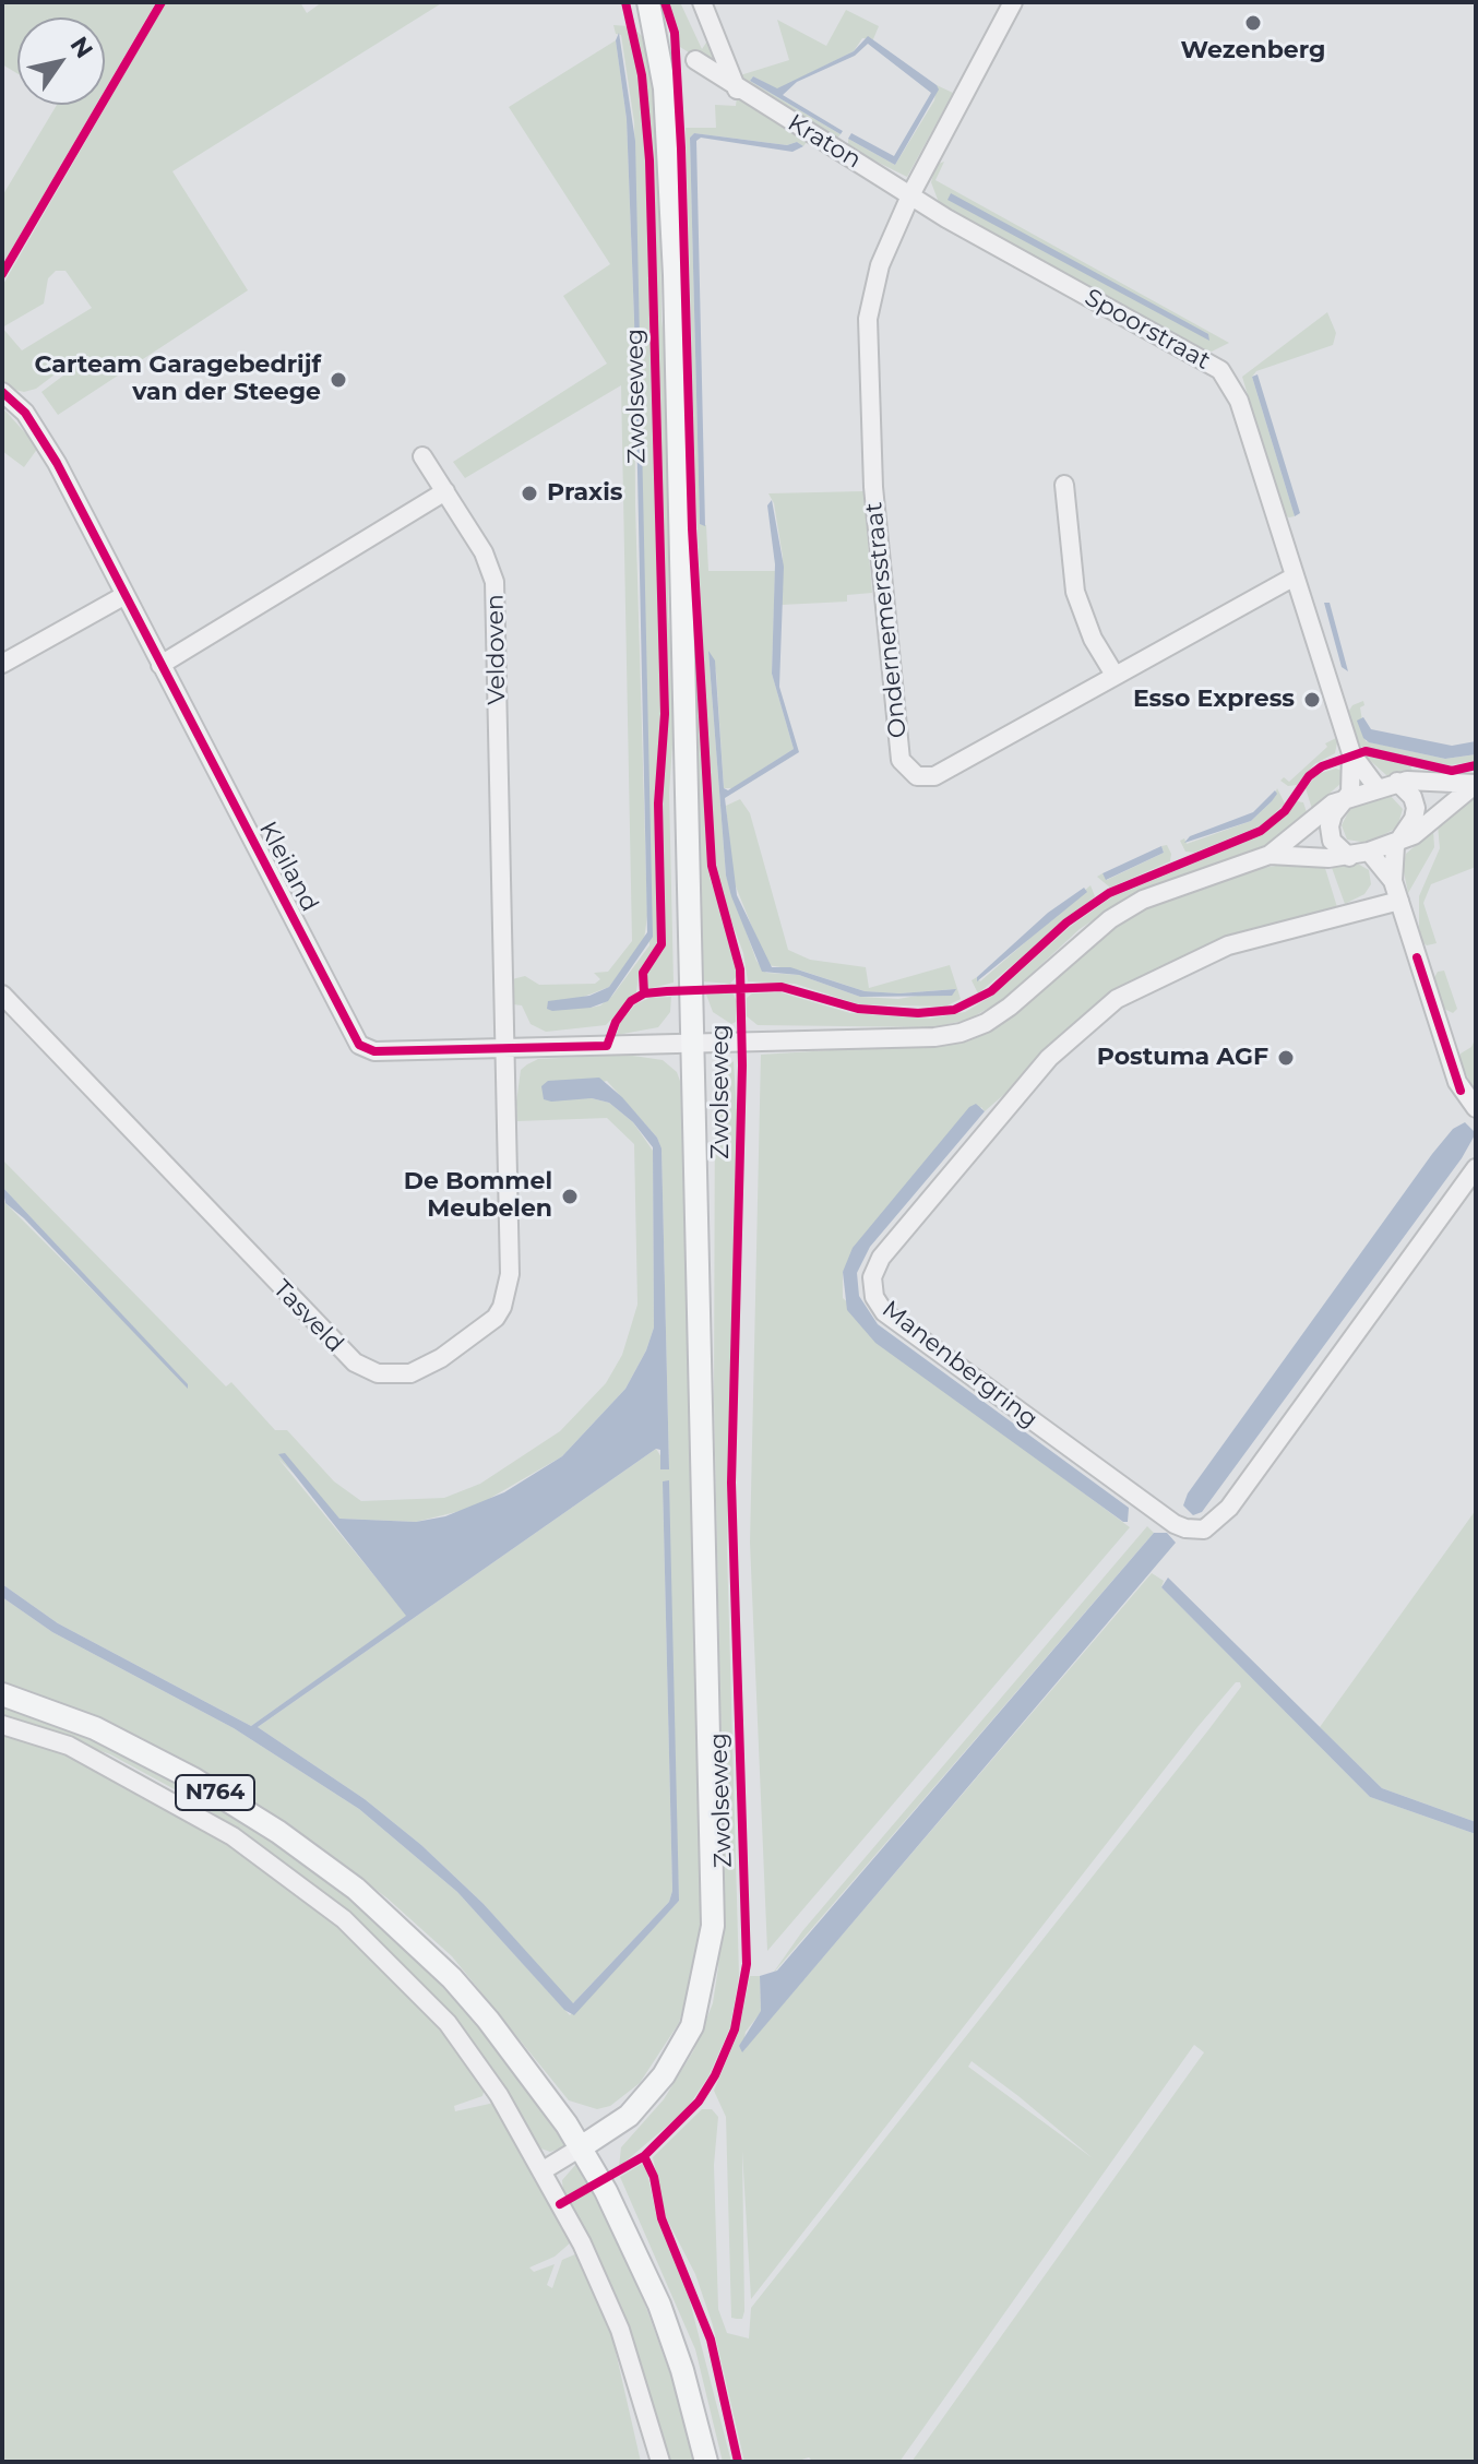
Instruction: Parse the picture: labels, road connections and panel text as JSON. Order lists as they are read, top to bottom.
{
  "streets": {
    "main road": ["Zwolseweg", "N764"],
    "street": [
      "Kraton",
      "Spoorstraat",
      "Ondernemersstraat",
      "Veldoven",
      "Kleiland",
      "Tasveld",
      "Manenbergring"
    ]
  },
  "crossings": [
    ["Kraton", "Spoorstraat"],
    ["Kraton", "Ondernemersstraat"],
    ["Spoorstraat", "Ondernemersstraat"],
    ["Zwolseweg", "Kleiland"],
    ["Zwolseweg", "N764"],
    ["Veldoven", "Kleiland"],
    ["Veldoven", "Tasveld"],
    ["Kleiland", "Tasveld"]
  ],
  "places": [
    "Wezenberg",
    "Carteam Garagebedrijf van der Steege",
    "Praxis",
    "Esso Express",
    "Postuma AGF",
    "De Bommel Meubelen"
  ],
  "north": "top right"
}
